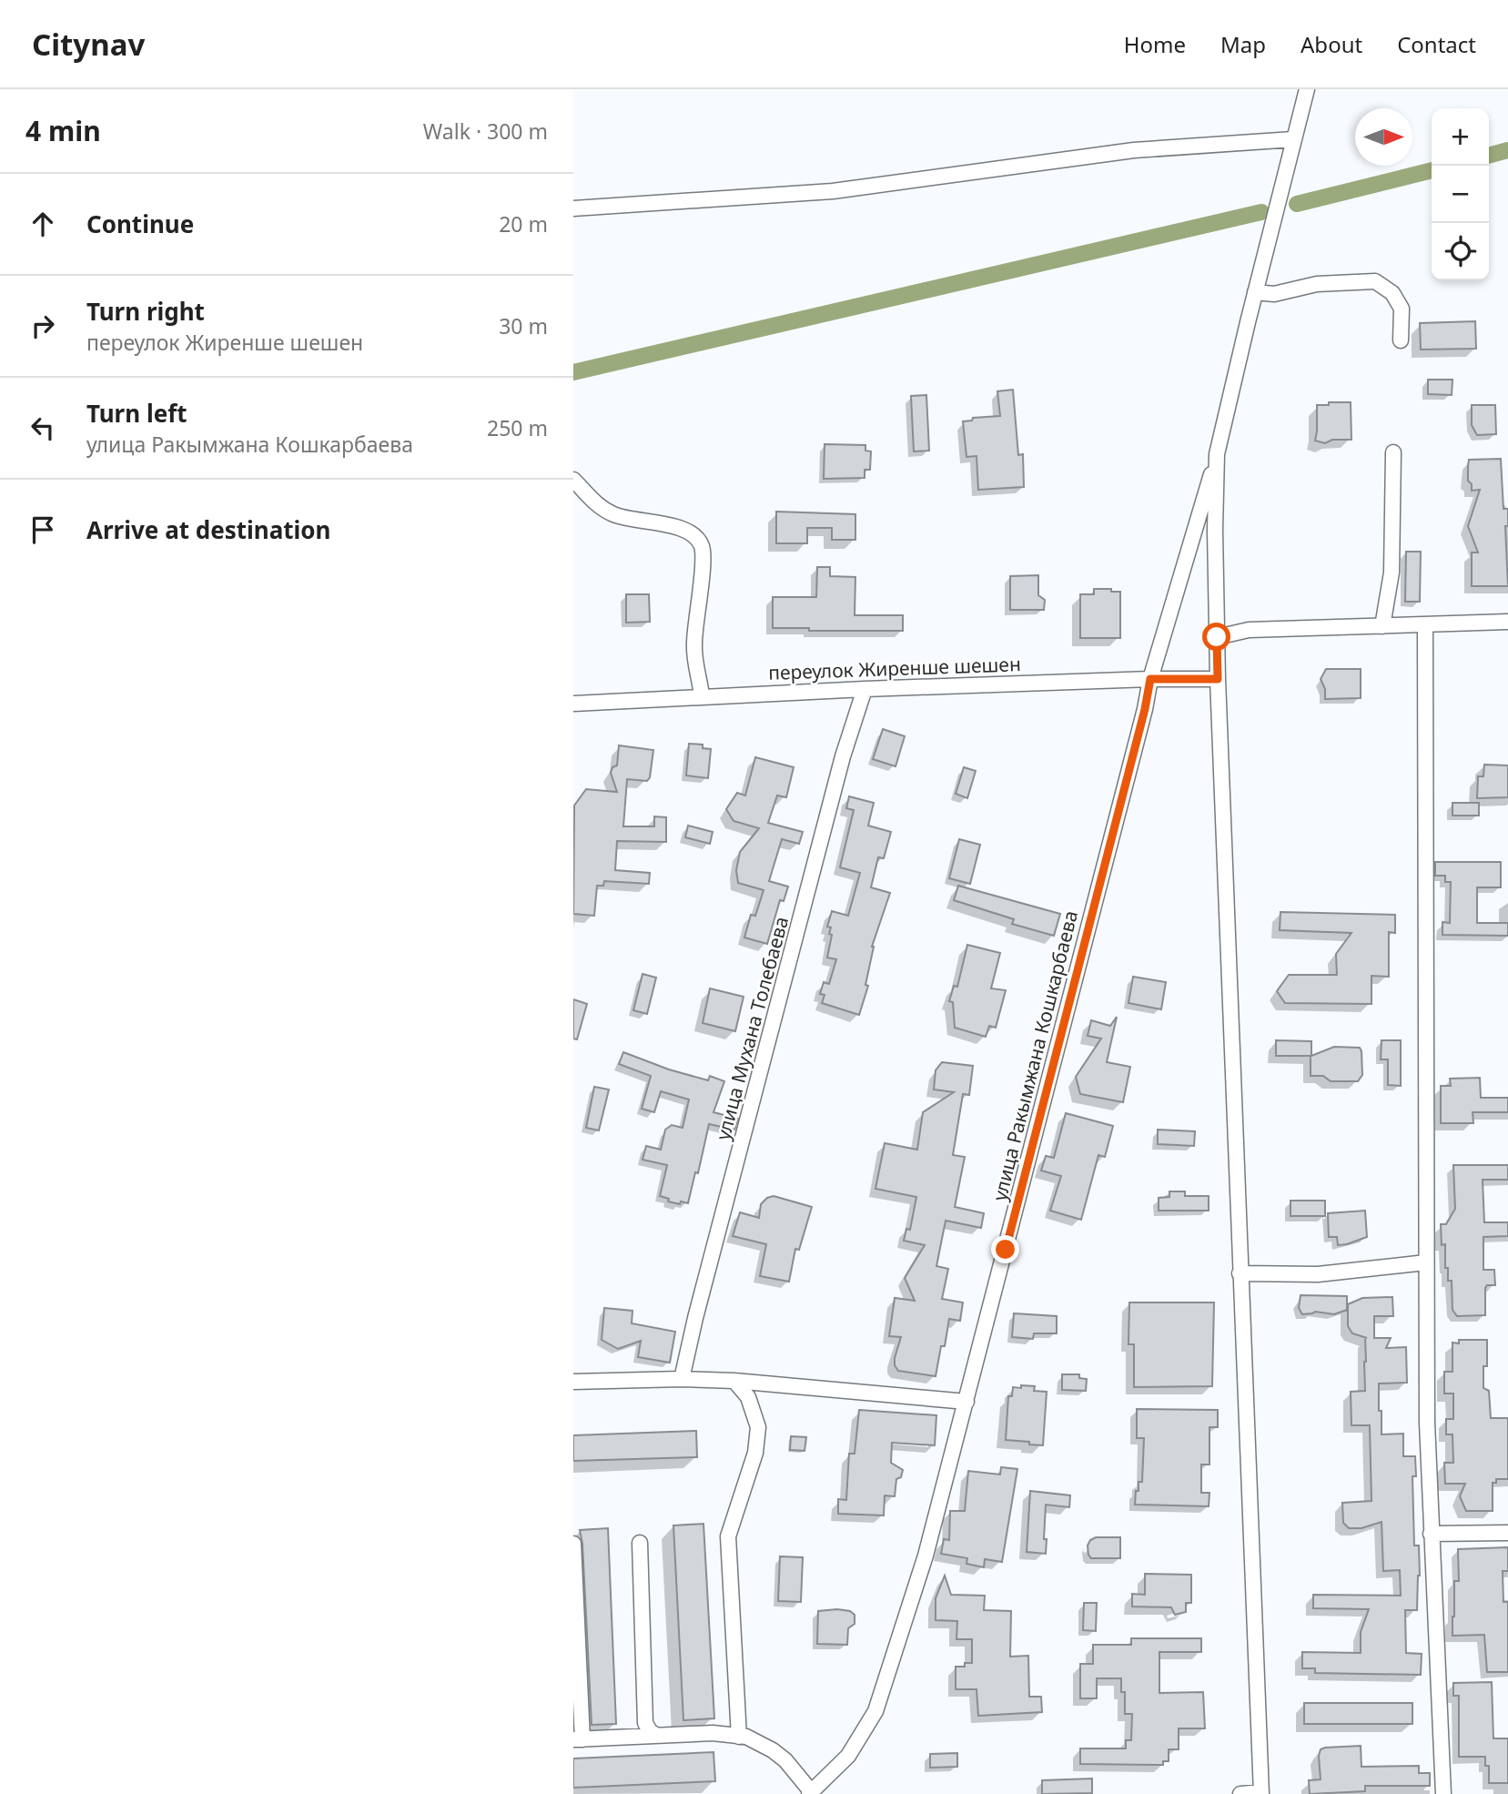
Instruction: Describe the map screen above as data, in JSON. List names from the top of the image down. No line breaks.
{"streets":{"street":["переулок Жиренше шешен","улица Мухана Толебаева","улица Ракымжана Кошкарбаева"]},"crossings":[["переулок Жиренше шешен","улица Мухана Толебаева"],["переулок Жиренше шешен","улица Ракымжана Кошкарбаева"]],"north":"right","page":{"header":"Citynav","nav":["Home","Map","About","Contact"],"heading":["4 min","Walk · 300 m"],"map_buttons":["+","−"],"list":[["Continue","20 m"],["Turn right","переулок Жиренше шешен","30 m"],["Turn left","улица Ракымжана Кошкарбаева","250 m"],"Arrive at destination"]}}
